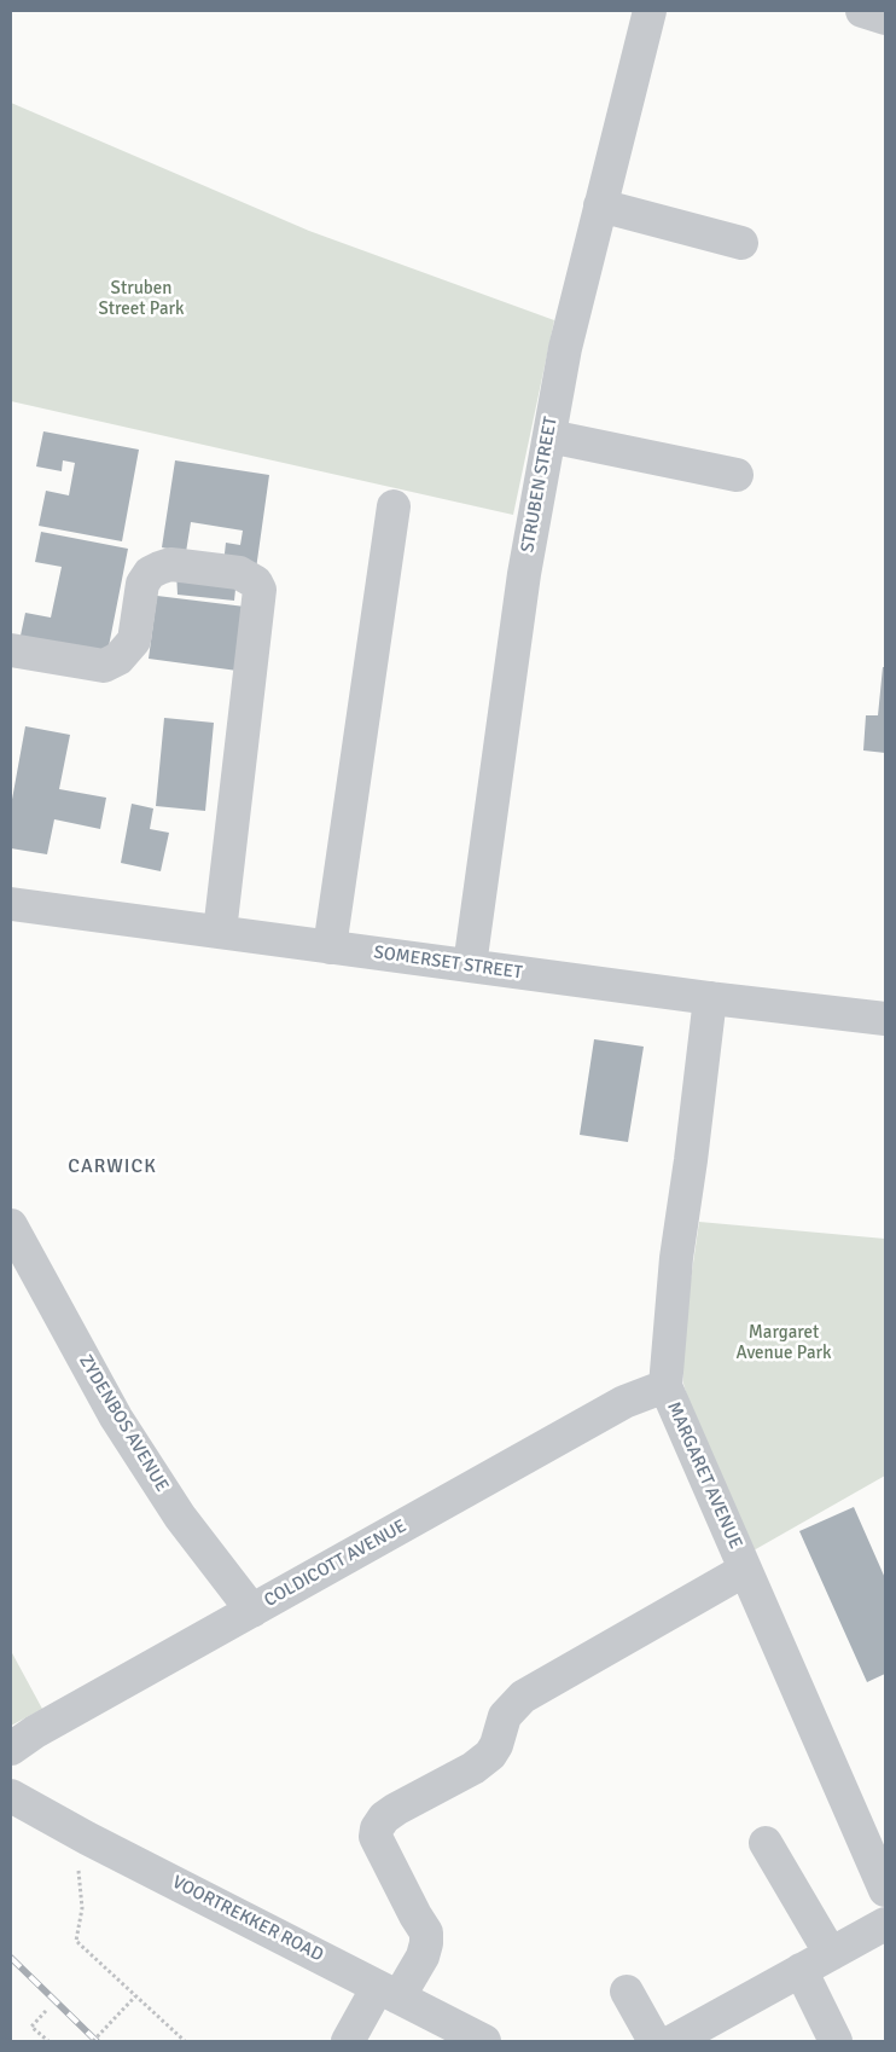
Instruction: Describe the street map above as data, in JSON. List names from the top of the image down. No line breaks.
{"streets":{"street":["STRUBEN STREET","SOMERSET STREET","ZYDENBOS AVENUE","MARGARET AVENUE","COLDICOTT AVENUE","VOORTREKKER ROAD"]},"crossings":[["STRUBEN STREET","SOMERSET STREET"],["SOMERSET STREET","MARGARET AVENUE"],["ZYDENBOS AVENUE","COLDICOTT AVENUE"],["MARGARET AVENUE","COLDICOTT AVENUE"]],"districts":["CARWICK"],"parks":["Struben Street Park","Margaret Avenue Park"]}
